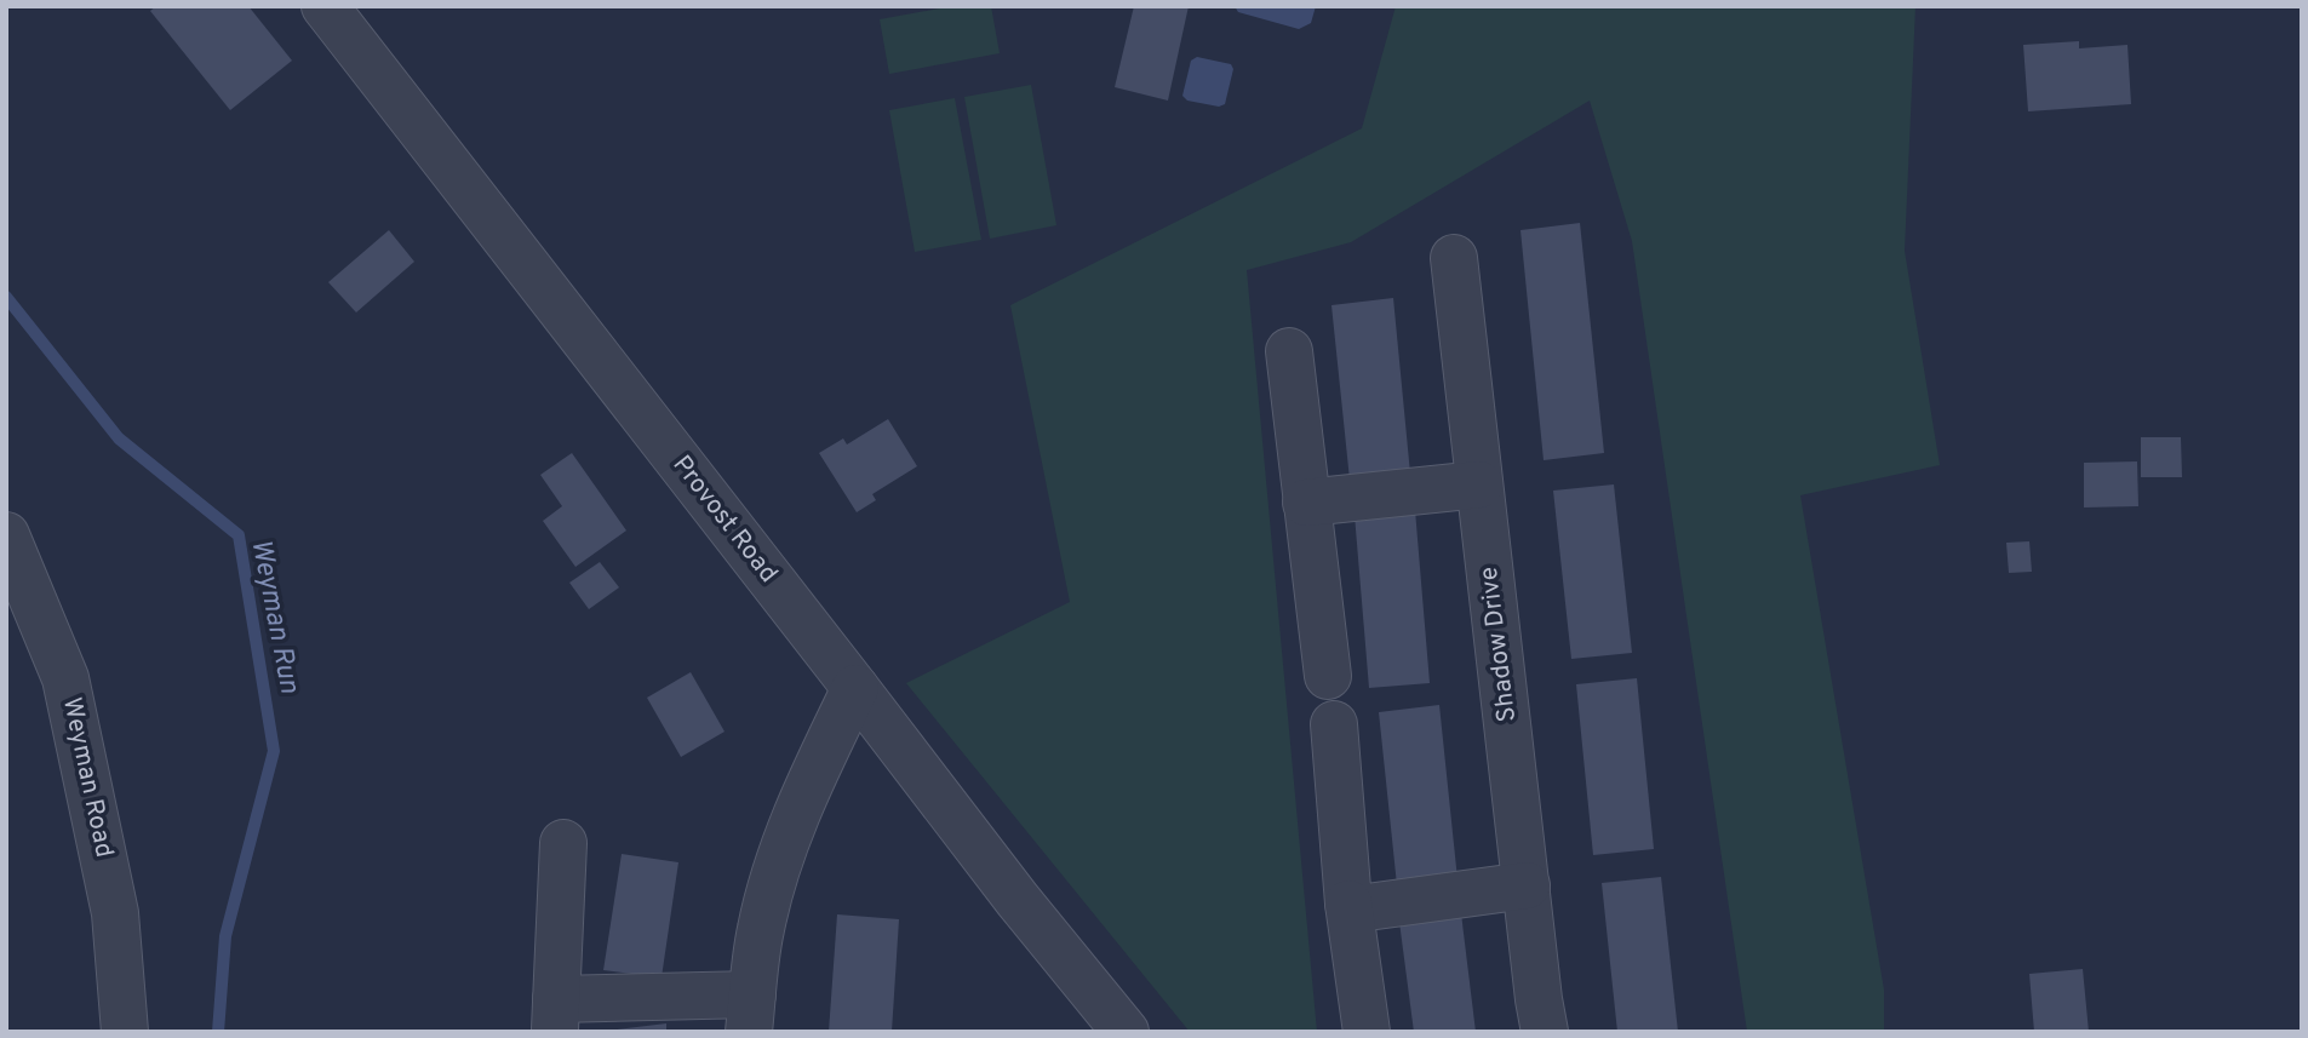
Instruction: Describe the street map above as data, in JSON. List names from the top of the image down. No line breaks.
{"streets":{"street":["Provost Road","Shadow Drive","Weyman Road"]},"water":["Weyman Run"]}
